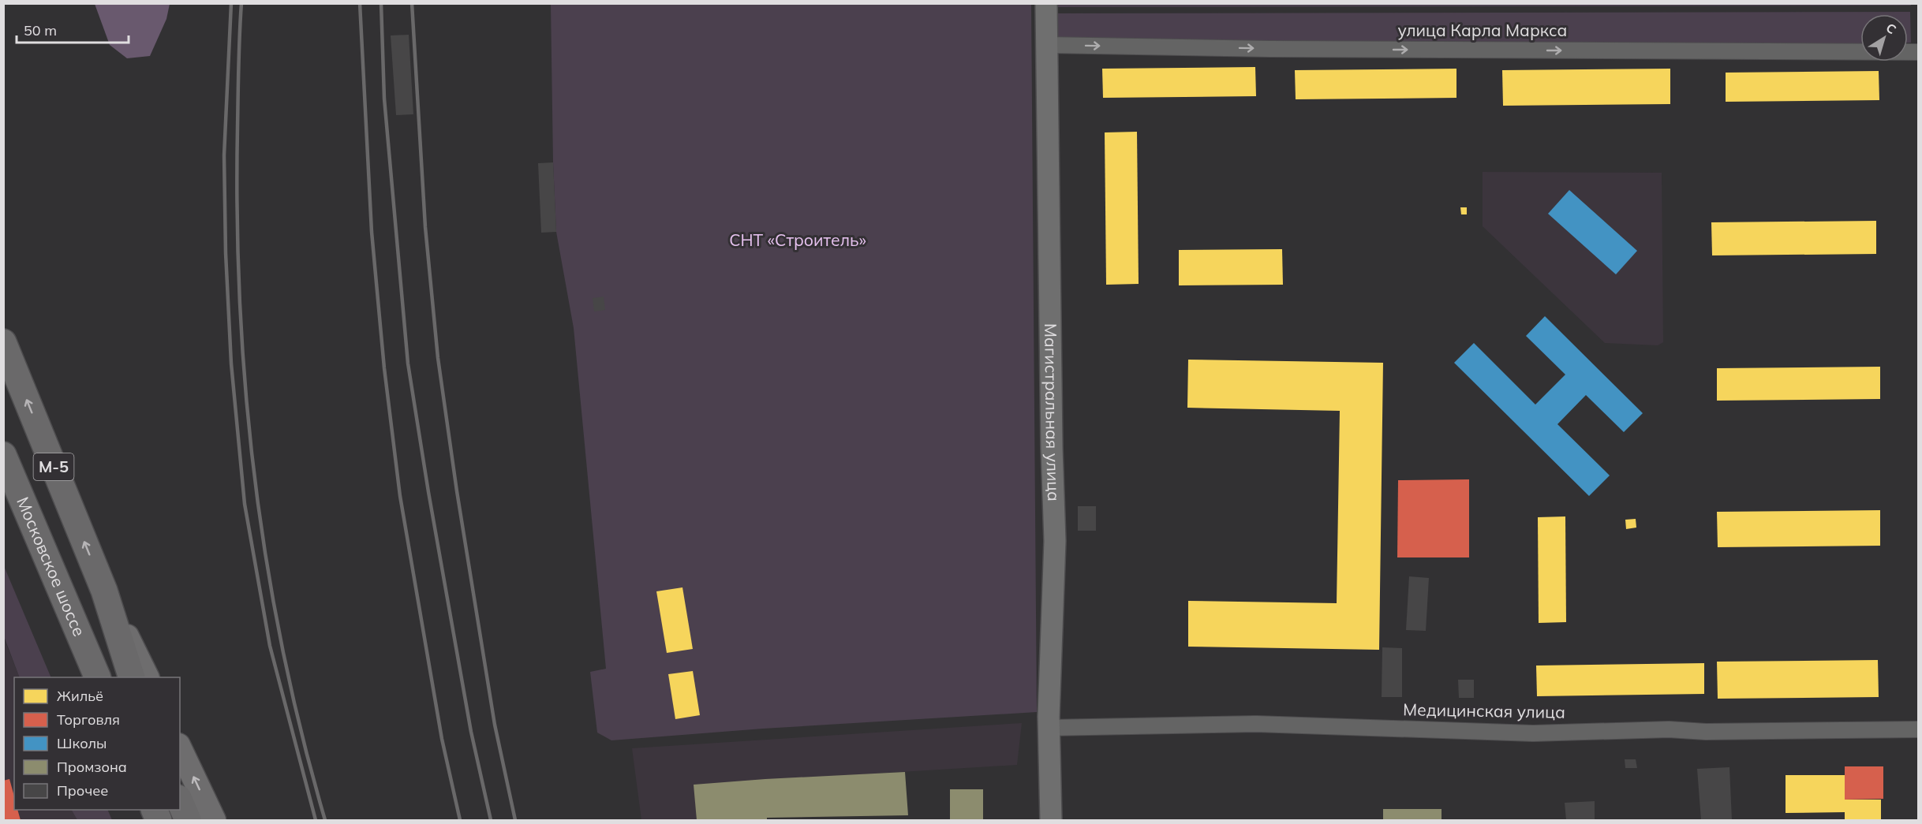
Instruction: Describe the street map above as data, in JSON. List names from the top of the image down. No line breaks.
{"streets":{"highway":["М-5","Московское шоссе"],"street":["улица Карла Маркса","Магистральная улица","Медицинская улица"]},"crossings":[["улица Карла Маркса","Магистральная улица"],["Магистральная улица","Медицинская улица"]],"one_way":["улица Карла Маркса"],"parks":["СНТ «Строитель»"],"legend":["Жильё","Торговля","Школы","Промзона","Прочее"],"scale_bar":"50 m","north":"top right"}
